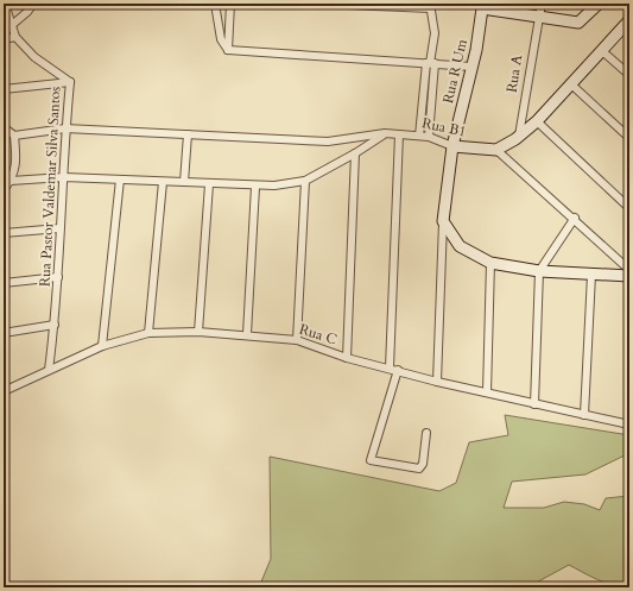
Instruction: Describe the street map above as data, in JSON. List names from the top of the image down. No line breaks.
{"streets":{"street":["Rua R Um","Rua A","Rua B1","Rua Pastor Valdemar Silva Santos","Rua C"]},"crossings":[["Rua R Um","Rua B1"],["Rua B1","Rua Pastor Valdemar Silva Santos"],["Rua Pastor Valdemar Silva Santos","Rua C"]]}
